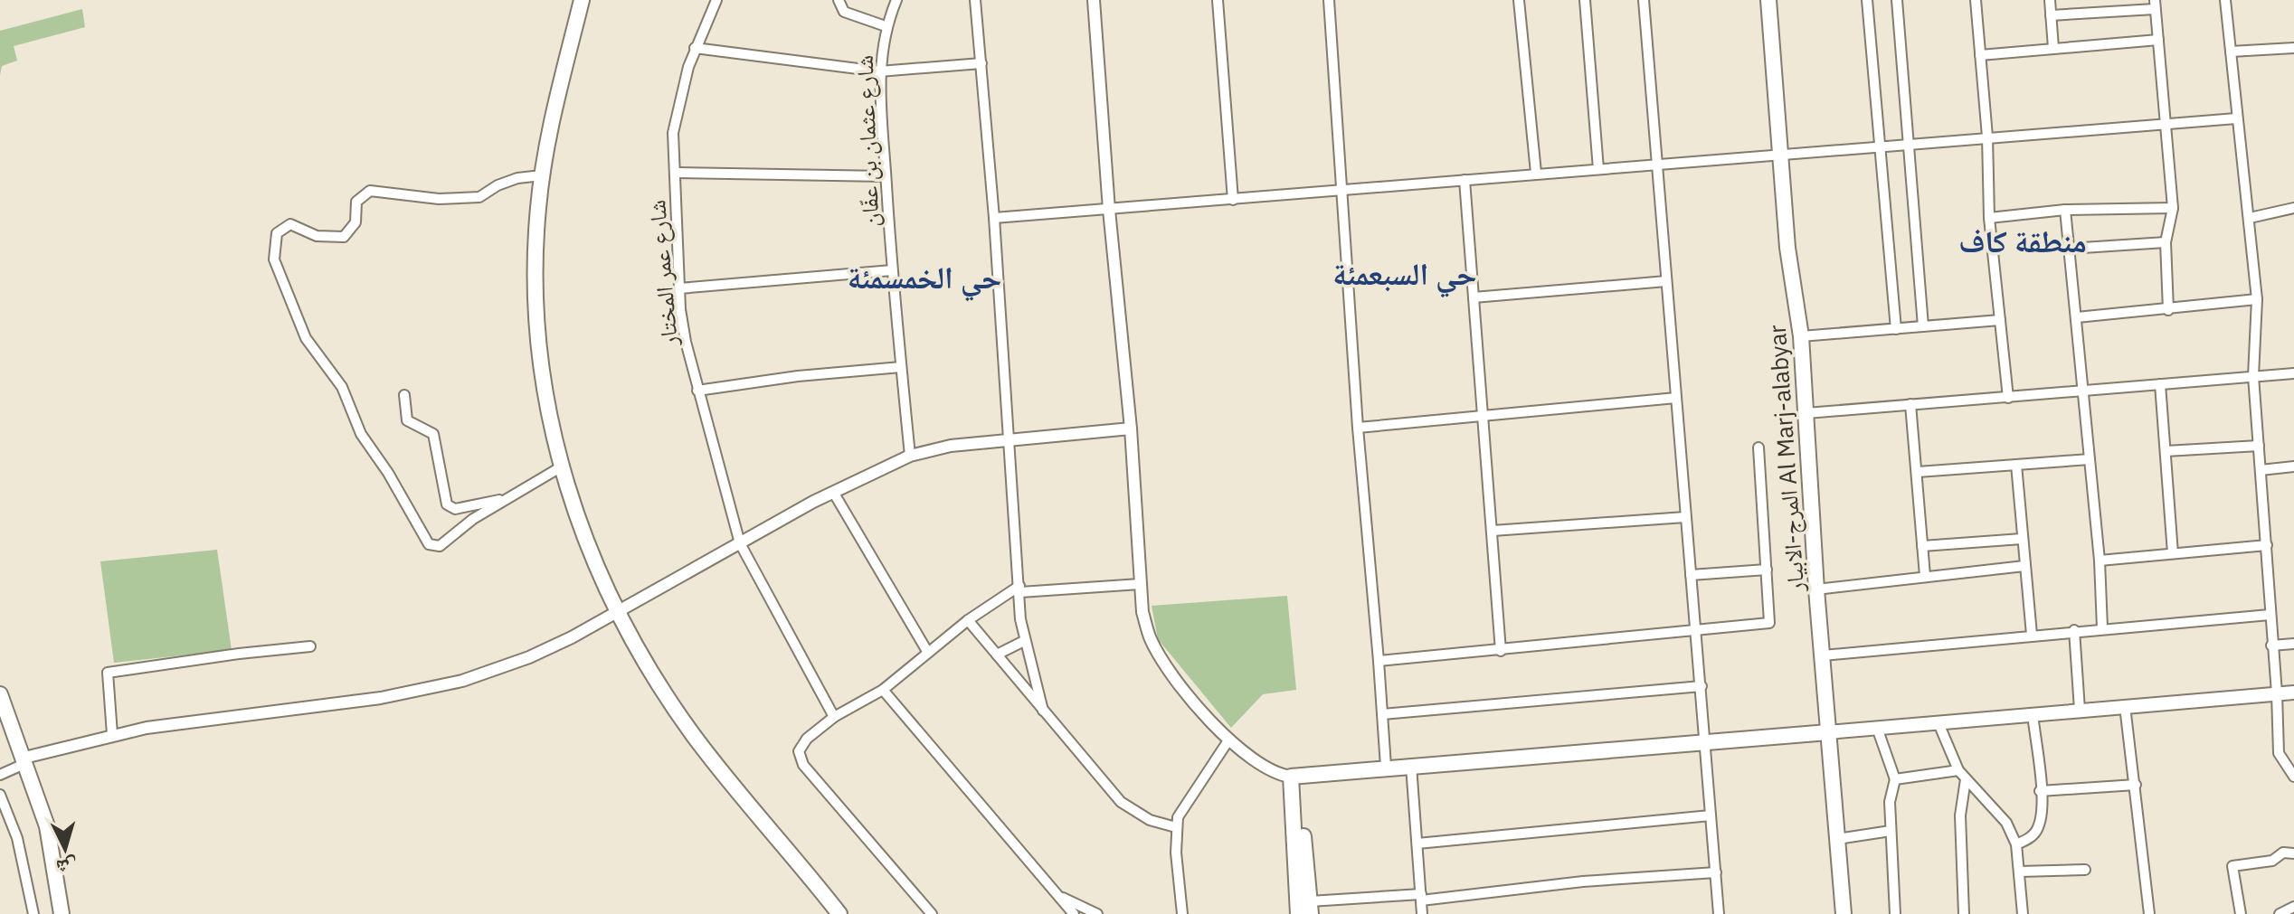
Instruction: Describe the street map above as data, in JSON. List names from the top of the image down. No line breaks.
{"streets":{"main road":["المرج-الابيار Al Marj-alabyar"],"street":["شارع عثمان بن عفّان","شارع عمر المختار"]},"districts":["منطقة كاف","حي السبعمئة","حي الخمسمئة"],"north":"bottom"}
